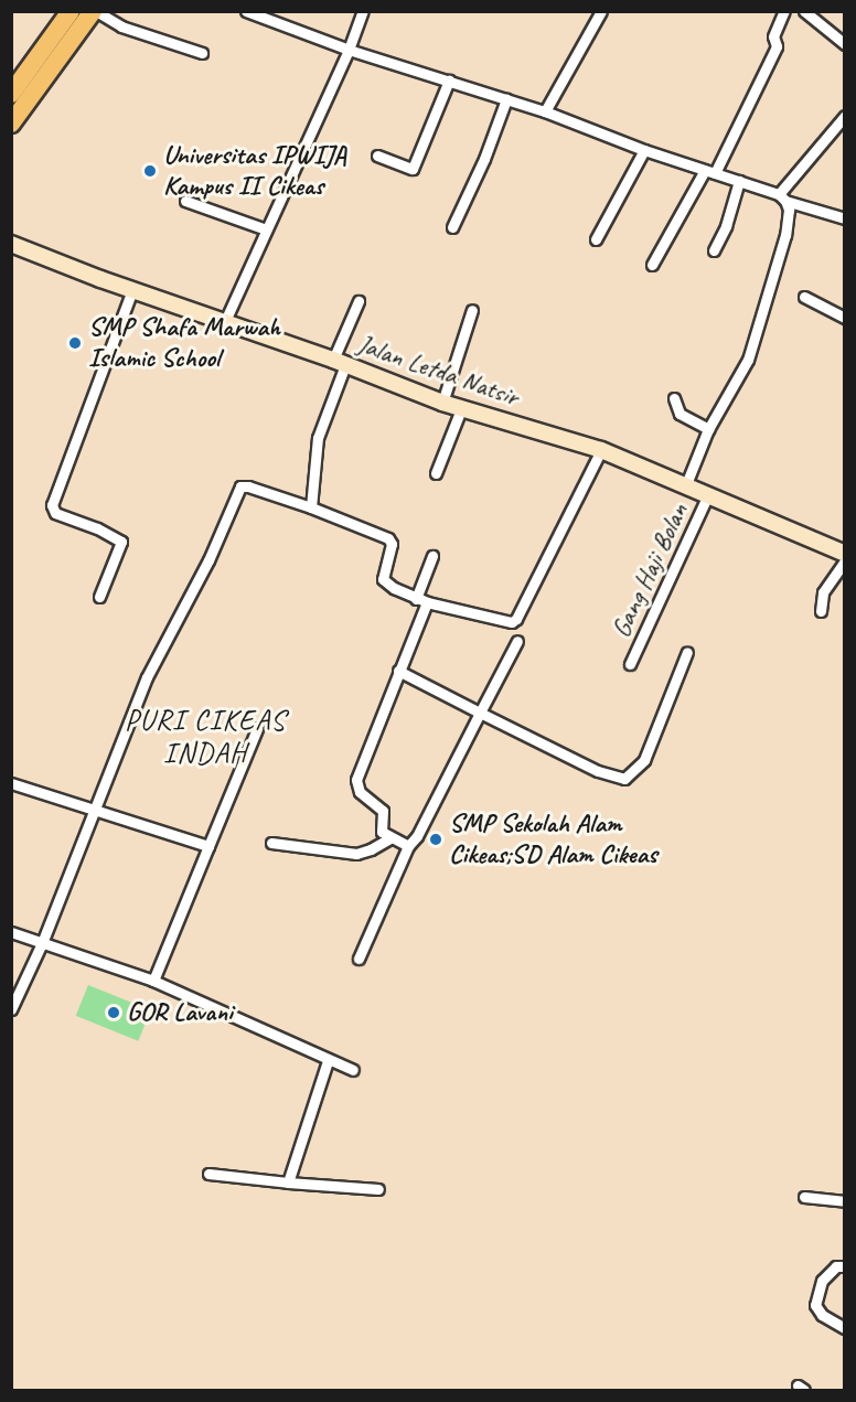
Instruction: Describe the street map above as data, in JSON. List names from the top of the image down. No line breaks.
{"streets":{"main road":["Jalan Letda Natsir"],"street":["Gang Haji Bolan"]},"crossings":[["Jalan Letda Natsir","Gang Haji Bolan"]],"districts":["PURI CIKEAS INDAH"],"places":["Universitas IPWIJA Kampus II Cikeas","SMP Shafa Marwah Islamic School","SMP Sekolah Alam Cikeas;SD Alam Cikeas","GOR Lavani"]}
